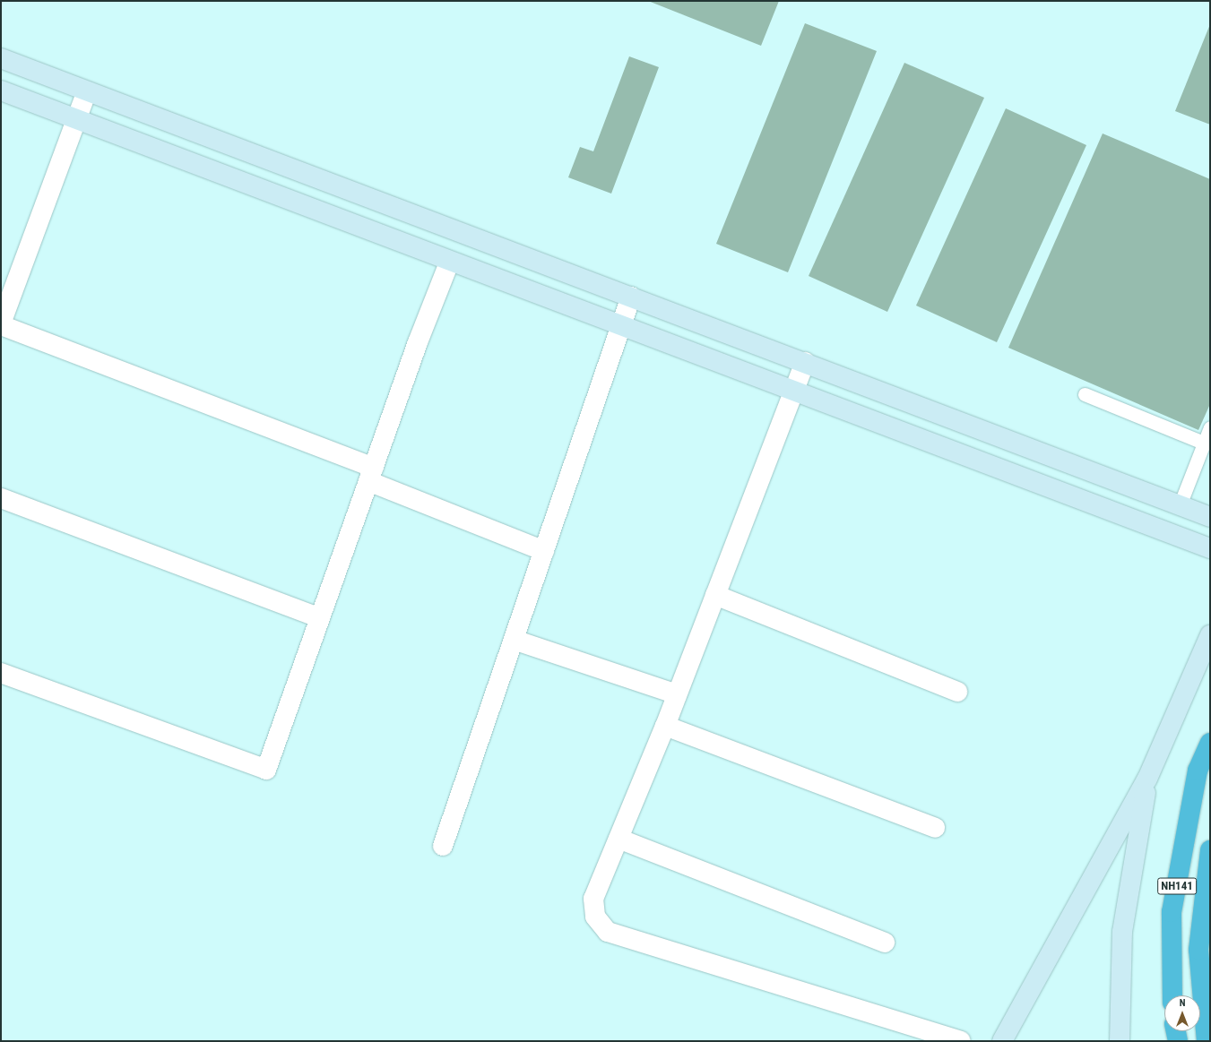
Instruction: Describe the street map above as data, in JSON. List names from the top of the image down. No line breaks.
{"streets":{"highway":["NH141"]},"north":"top"}
